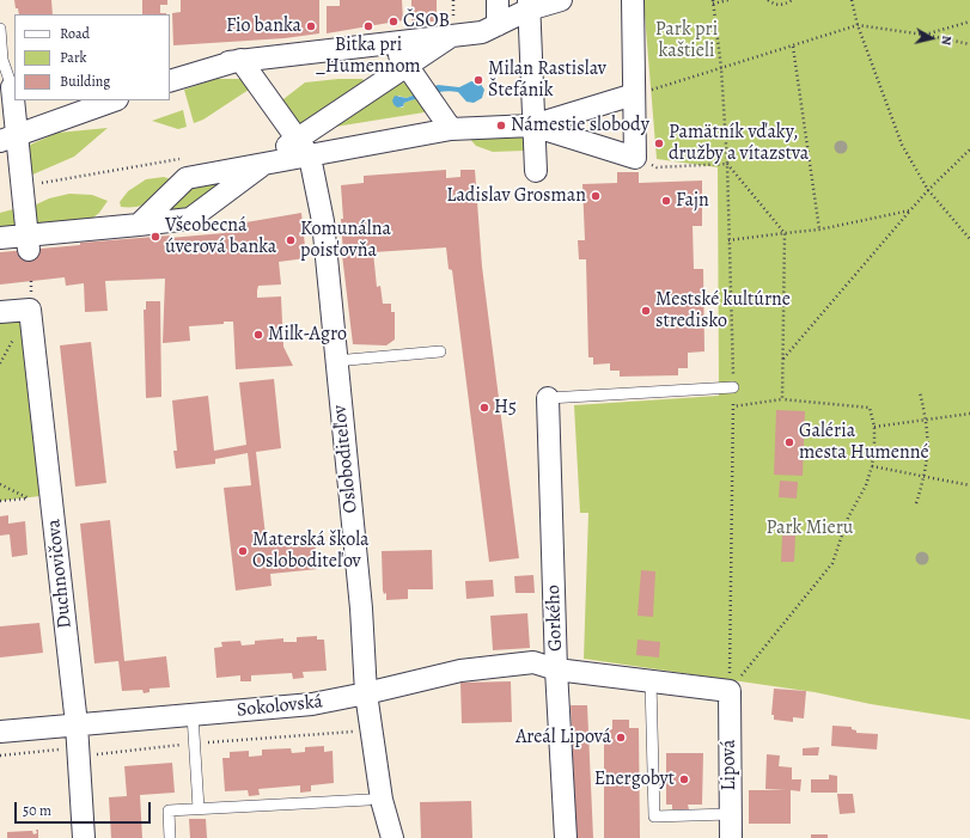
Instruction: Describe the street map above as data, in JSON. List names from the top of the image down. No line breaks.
{"streets":{"street":["Osloboditeľov","Duchnovičova","Gorkého","Sokolovská","Lipová"]},"crossings":[["Osloboditeľov","Sokolovská"],["Duchnovičova","Sokolovská"],["Gorkého","Sokolovská"],["Sokolovská","Lipová"]],"parks":["Park pri kaštieli","Park Mieru"],"places":["ČSOB","Fio banka","Bitka pri _Humennom","Milan Rastislav Štefánik","Námestie slobody","Pamätník vďaky, družby a vítazstva","Ladislav Grosman","Fajn","Všeobecná úverová banka","Komunálna poisťovňa","Mestské kultúrne stredisko","Milk-Agro","H5","Galéria mesta Humenné","Materská škola Osloboditeľov","Areál Lipová","Energobyt"],"legend":["Road","Park","Building"],"scale_bar":"50 m","north":"right"}
